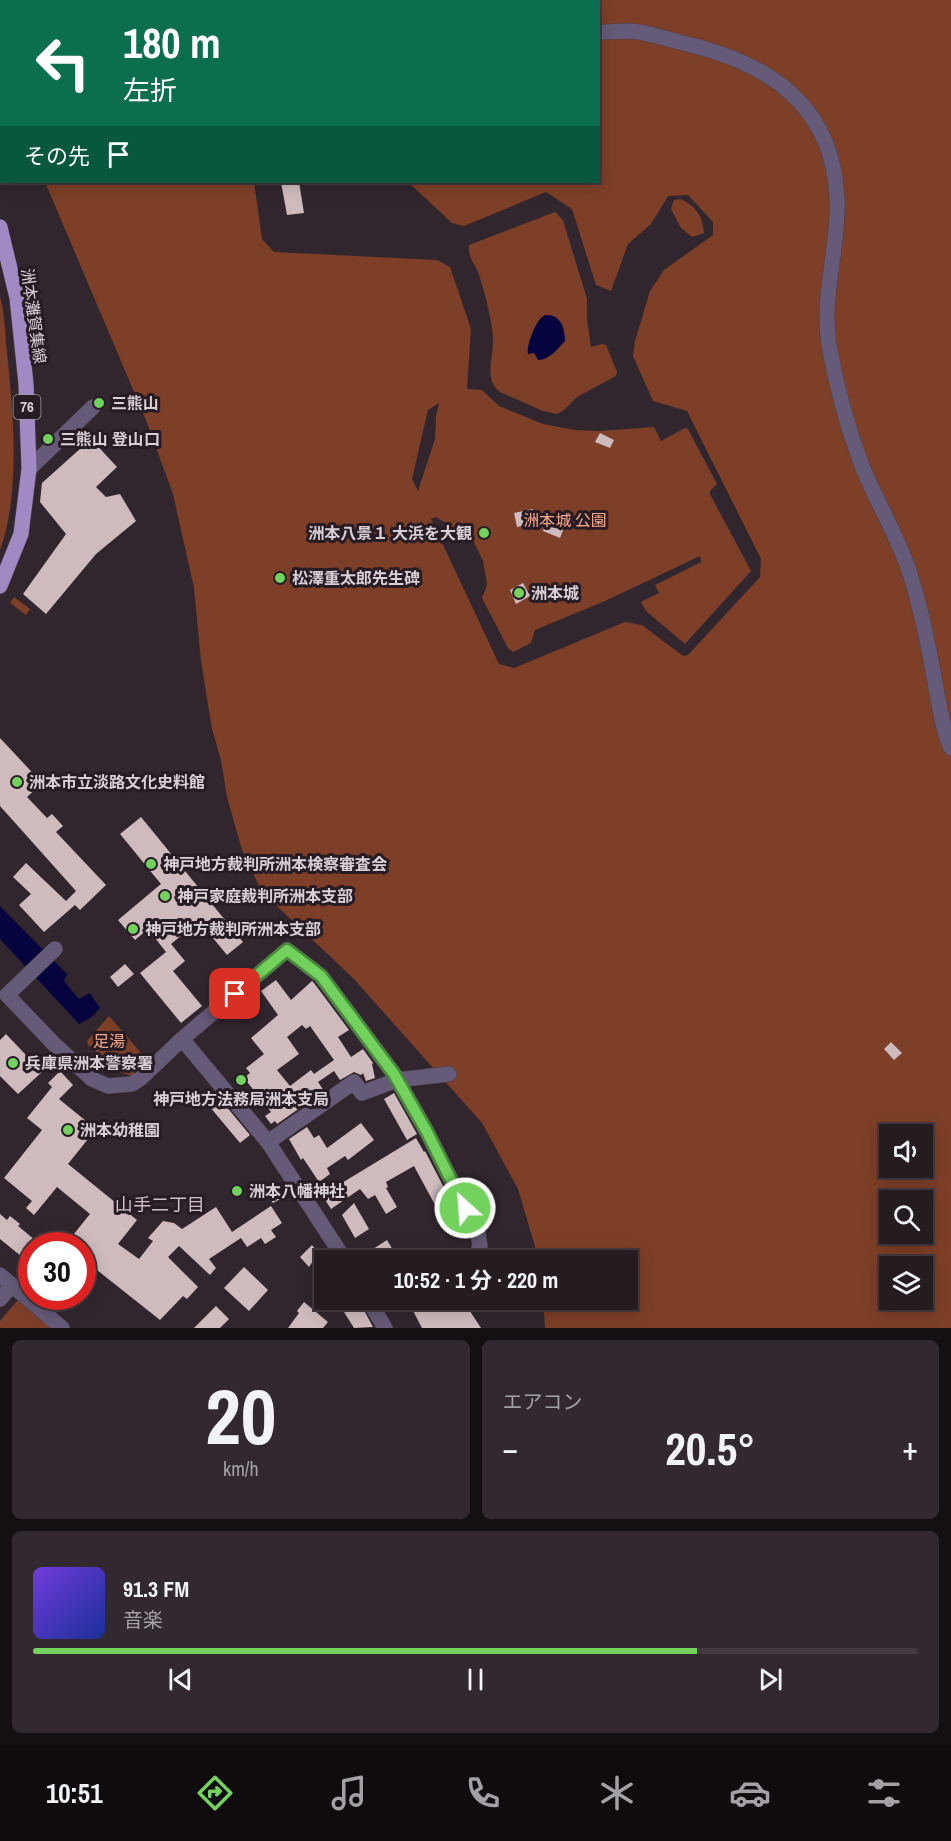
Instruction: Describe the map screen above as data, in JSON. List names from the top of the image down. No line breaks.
{"streets":{"main road":["洲本灘賀集線","76"]},"districts":["山手二丁目"],"parks":["洲本城 公園","足湯"],"places":["三熊山","三熊山 登山口","洲本八景１ 大浜を大観","松澤重太郎先生碑","洲本城","洲本市立淡路文化史料館","神戸地方裁判所洲本検察審査会","神戸家庭裁判所洲本支部","神戸地方裁判所洲本支部","兵庫県洲本警察署","神戸地方法務局洲本支局","洲本幼稚園","洲本八幡神社"],"page":{"turn":["180 m","左折"],"then":"その先","limit":"30","trip":"10:52 · 1 分 · 220 m","tile":[["20","km/h"],"エアコン"],"heat":["−","20.5°","+"],"song":["91.3 FM","音楽"],"tabs":"10:51"}}
